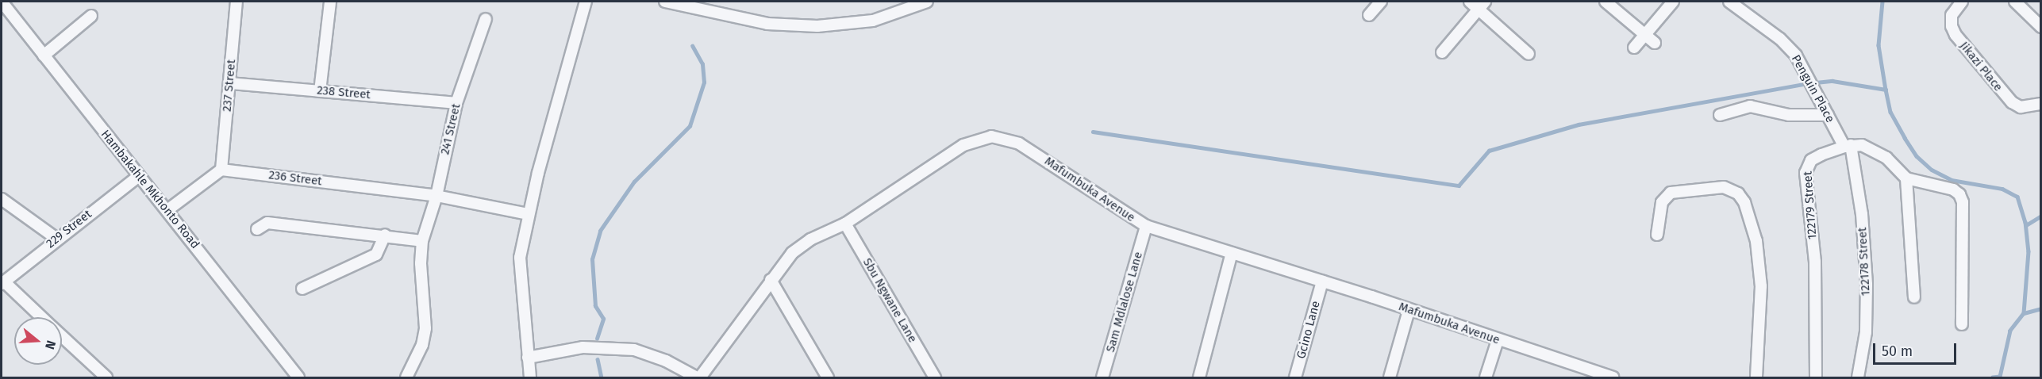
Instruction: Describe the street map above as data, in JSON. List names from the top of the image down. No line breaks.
{"streets":{"street":["Jikazi Place","237 Street","Penguin Place","238 Street","241 Street","236 Street","Hambakahle Mkhonto Road","Mafumbuka Avenue","122179 Street","229 Street","122178 Street","Sbu Ngwane Lane","Sam Mdlalose Lane","Gcino Lane"]},"crossings":[["237 Street","238 Street"],["237 Street","236 Street"],["Penguin Place","122179 Street"],["Penguin Place","122178 Street"],["238 Street","241 Street"],["241 Street","236 Street"],["Hambakahle Mkhonto Road","229 Street"],["Mafumbuka Avenue","Sbu Ngwane Lane"],["Mafumbuka Avenue","Sam Mdlalose Lane"],["Mafumbuka Avenue","Gcino Lane"],["122179 Street","122178 Street"]],"scale_bar":"50 m","north":"right"}
